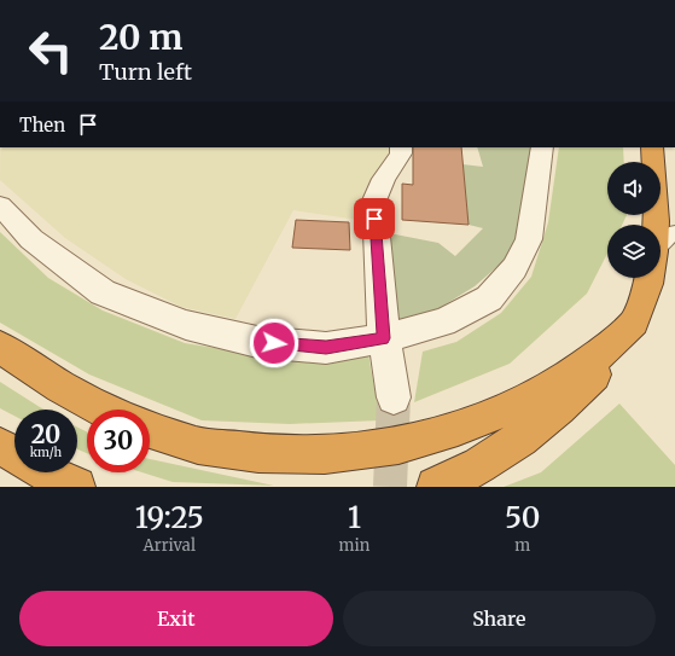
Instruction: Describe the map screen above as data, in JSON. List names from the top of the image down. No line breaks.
{"page":{"turn":["20 m","Turn left"],"then":"Then","speed":"20 km/h","limit":"30","eta":["19:25","Arrival","1","min","50","m"],"buttons":["Exit","Share"]}}
